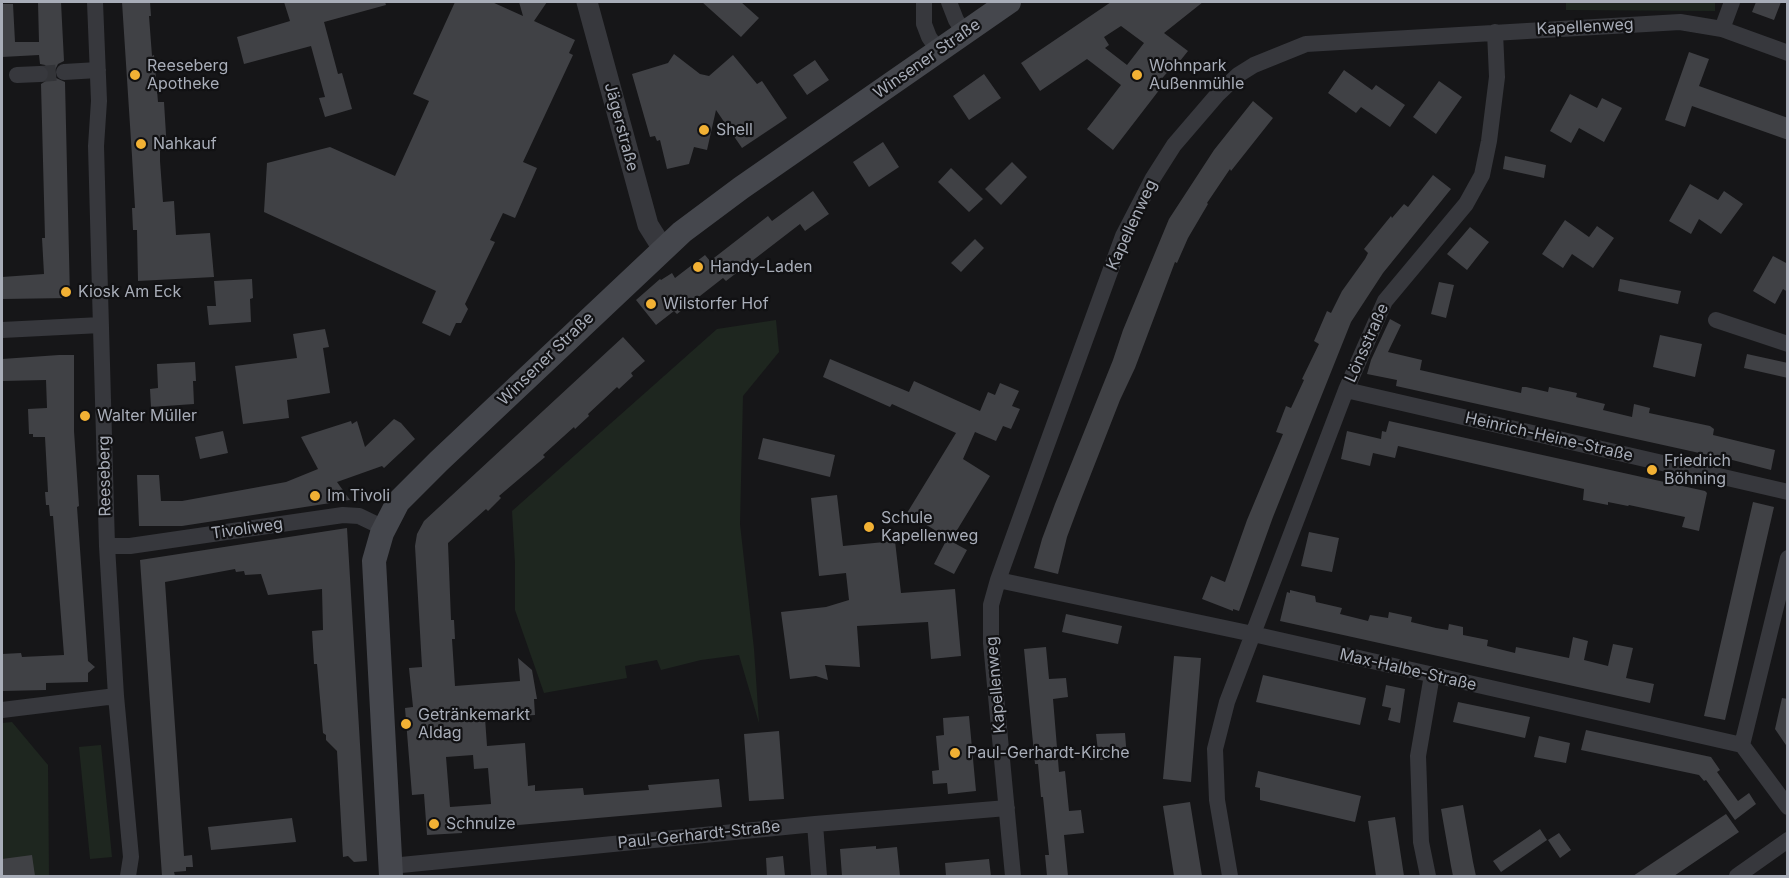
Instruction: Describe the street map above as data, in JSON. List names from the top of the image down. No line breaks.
{"streets":{"main road":["Winsener Straße"],"street":["Kapellenweg","Jägerstraße","Lönsstraße","Heinrich-Heine-Straße","Reeseberg","Tivoliweg","Max-Halbe-Straße","Paul-Gerhardt-Straße"]},"crossings":[["Kapellenweg","Lönsstraße"],["Kapellenweg","Max-Halbe-Straße"],["Kapellenweg","Paul-Gerhardt-Straße"],["Winsener Straße","Jägerstraße"],["Winsener Straße","Tivoliweg"],["Winsener Straße","Paul-Gerhardt-Straße"],["Lönsstraße","Heinrich-Heine-Straße"],["Lönsstraße","Max-Halbe-Straße"],["Reeseberg","Tivoliweg"]],"places":["Reeseberg Apotheke","Wohnpark Außenmühle","Shell","Nahkauf","Handy-Laden","Kiosk Am Eck","Wilstorfer Hof","Walter Müller","Friedrich Böhning","Im Tivoli","Schule Kapellenweg","Getränkemarkt Aldag","Paul-Gerhardt-Kirche","Schnulze"]}
